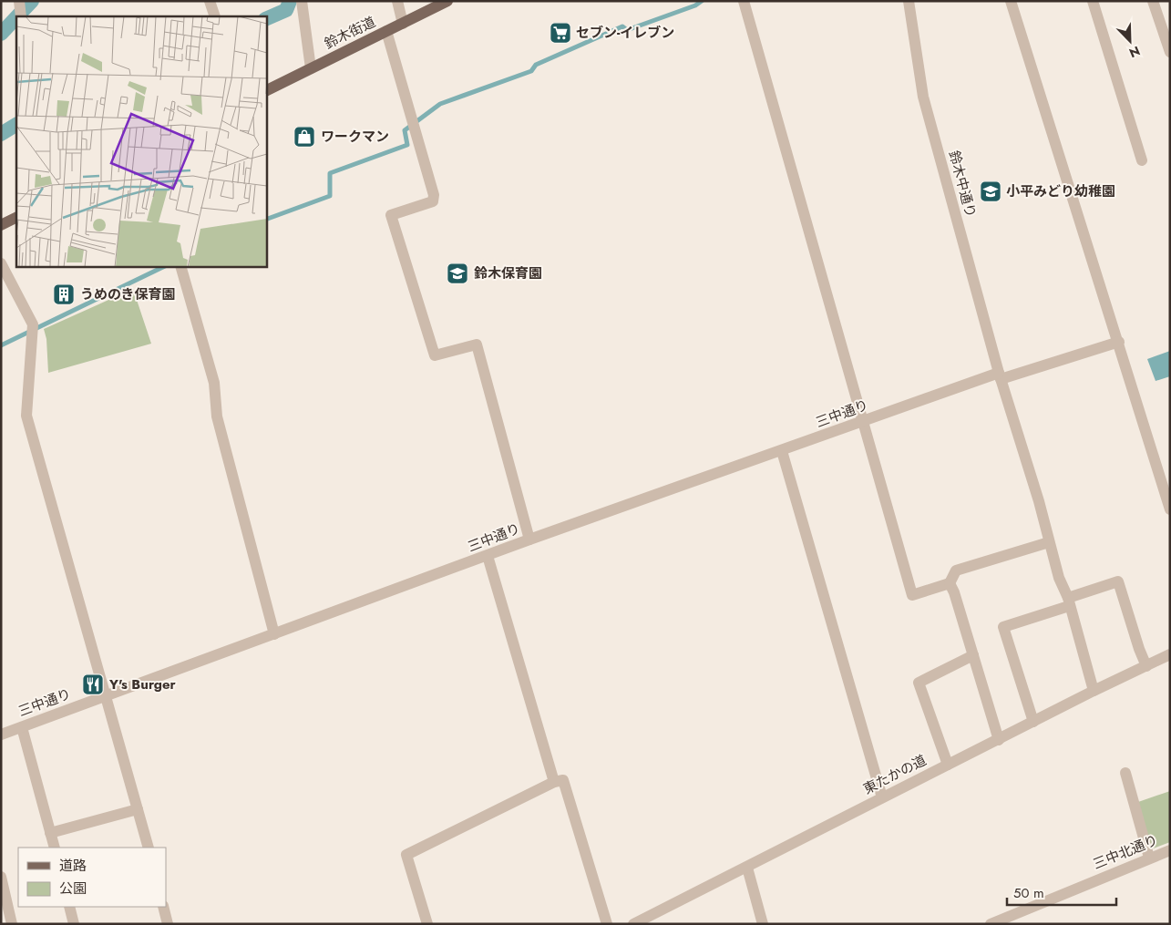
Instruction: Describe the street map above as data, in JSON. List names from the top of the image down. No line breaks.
{"streets":{"main road":["鈴木街道"],"street":["鈴木中通り","三中通り","東たかの道","三中北通り"]},"crossings":[["鈴木中通り","三中通り"],["鈴木中通り","東たかの道"]],"places":{"supermarket":["セブン-イレブン"],"shop":["ワークマン"],"school or university":["小平みどり幼稚園","鈴木保育園"],"building":["うめのき保育園"],"restaurant":["Y's Burger"]},"legend":["道路","公園"],"scale_bar":"50 m","north":"bottom right"}
